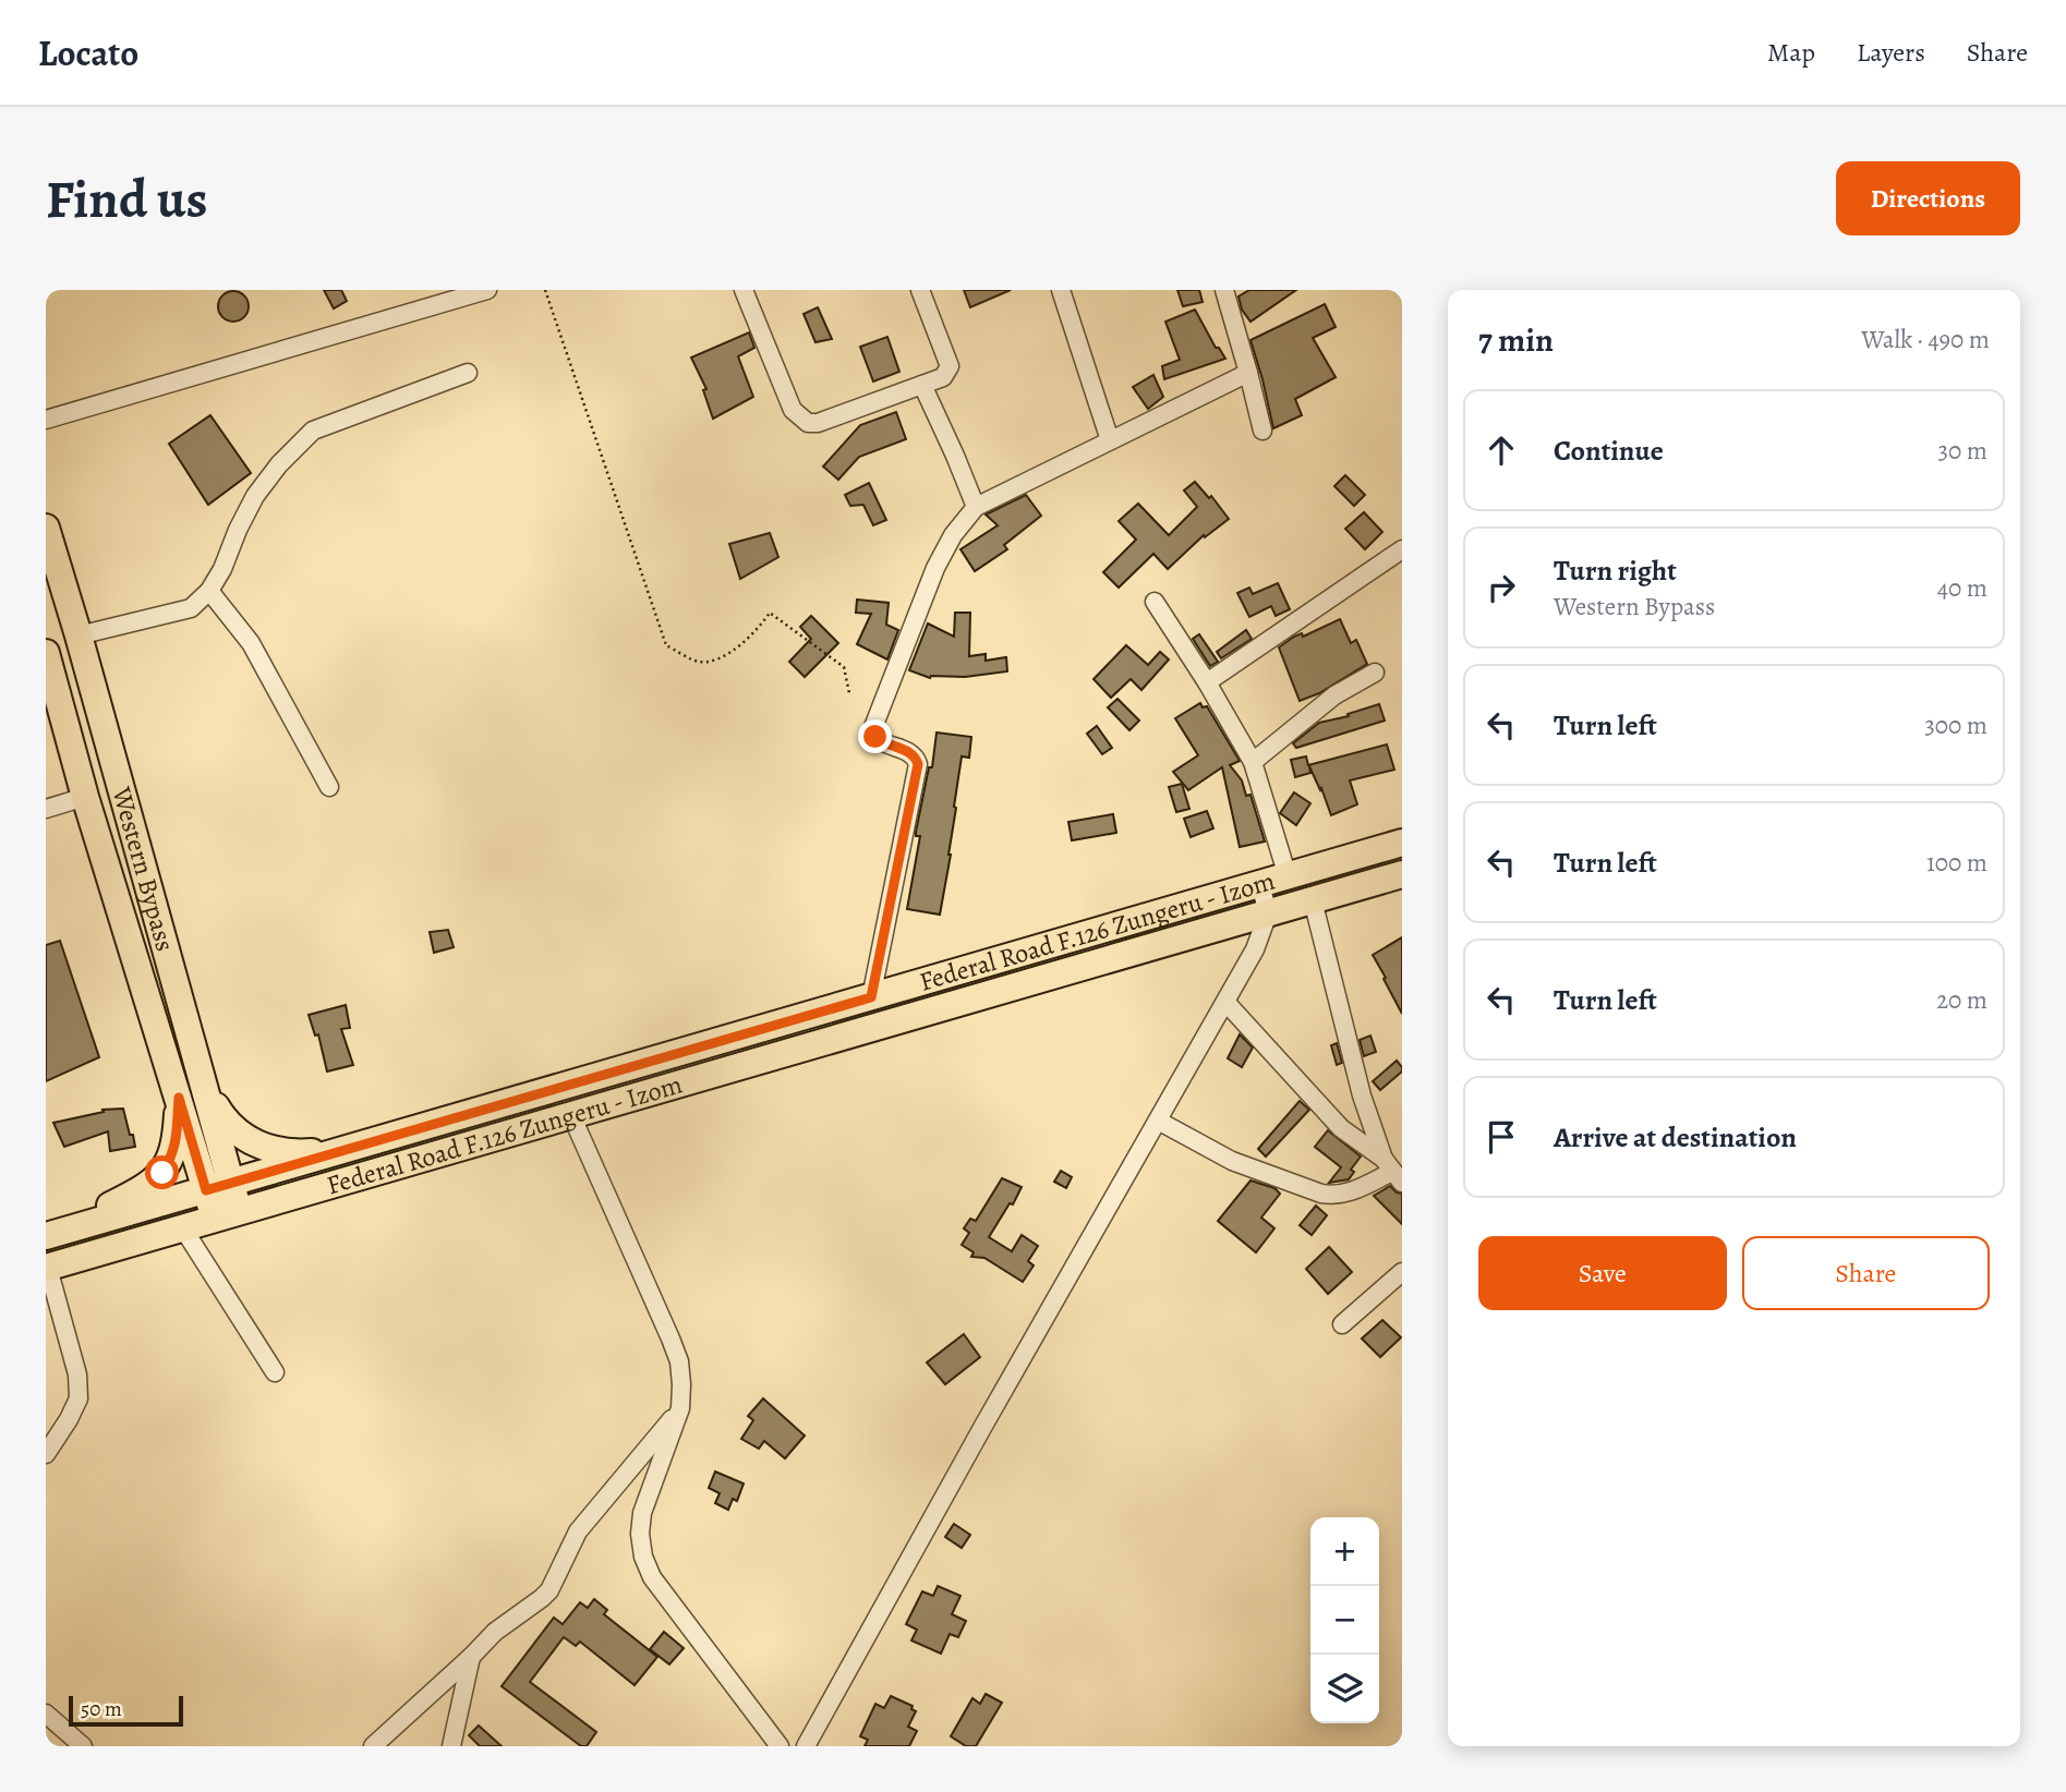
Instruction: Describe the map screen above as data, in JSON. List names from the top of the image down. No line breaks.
{"streets":{"main road":["Western Bypass","Federal Road F.126 Zungeru - Izom"]},"crossings":[["Western Bypass","Federal Road F.126 Zungeru - Izom"]],"scale_bar":"50 m","page":{"header":"Locato","nav":["Map","Layers","Share"],"buttons":["Directions",["Save","Share"]],"title":"Find us","heading":["7 min","Walk · 490 m"],"list":[["Continue","30 m"],["Turn right","Western Bypass","40 m"],["Turn left","300 m"],["Turn left","100 m"],["Turn left","20 m"],"Arrive at destination"],"map_buttons":["+","−"],"scale":"50 m"}}
